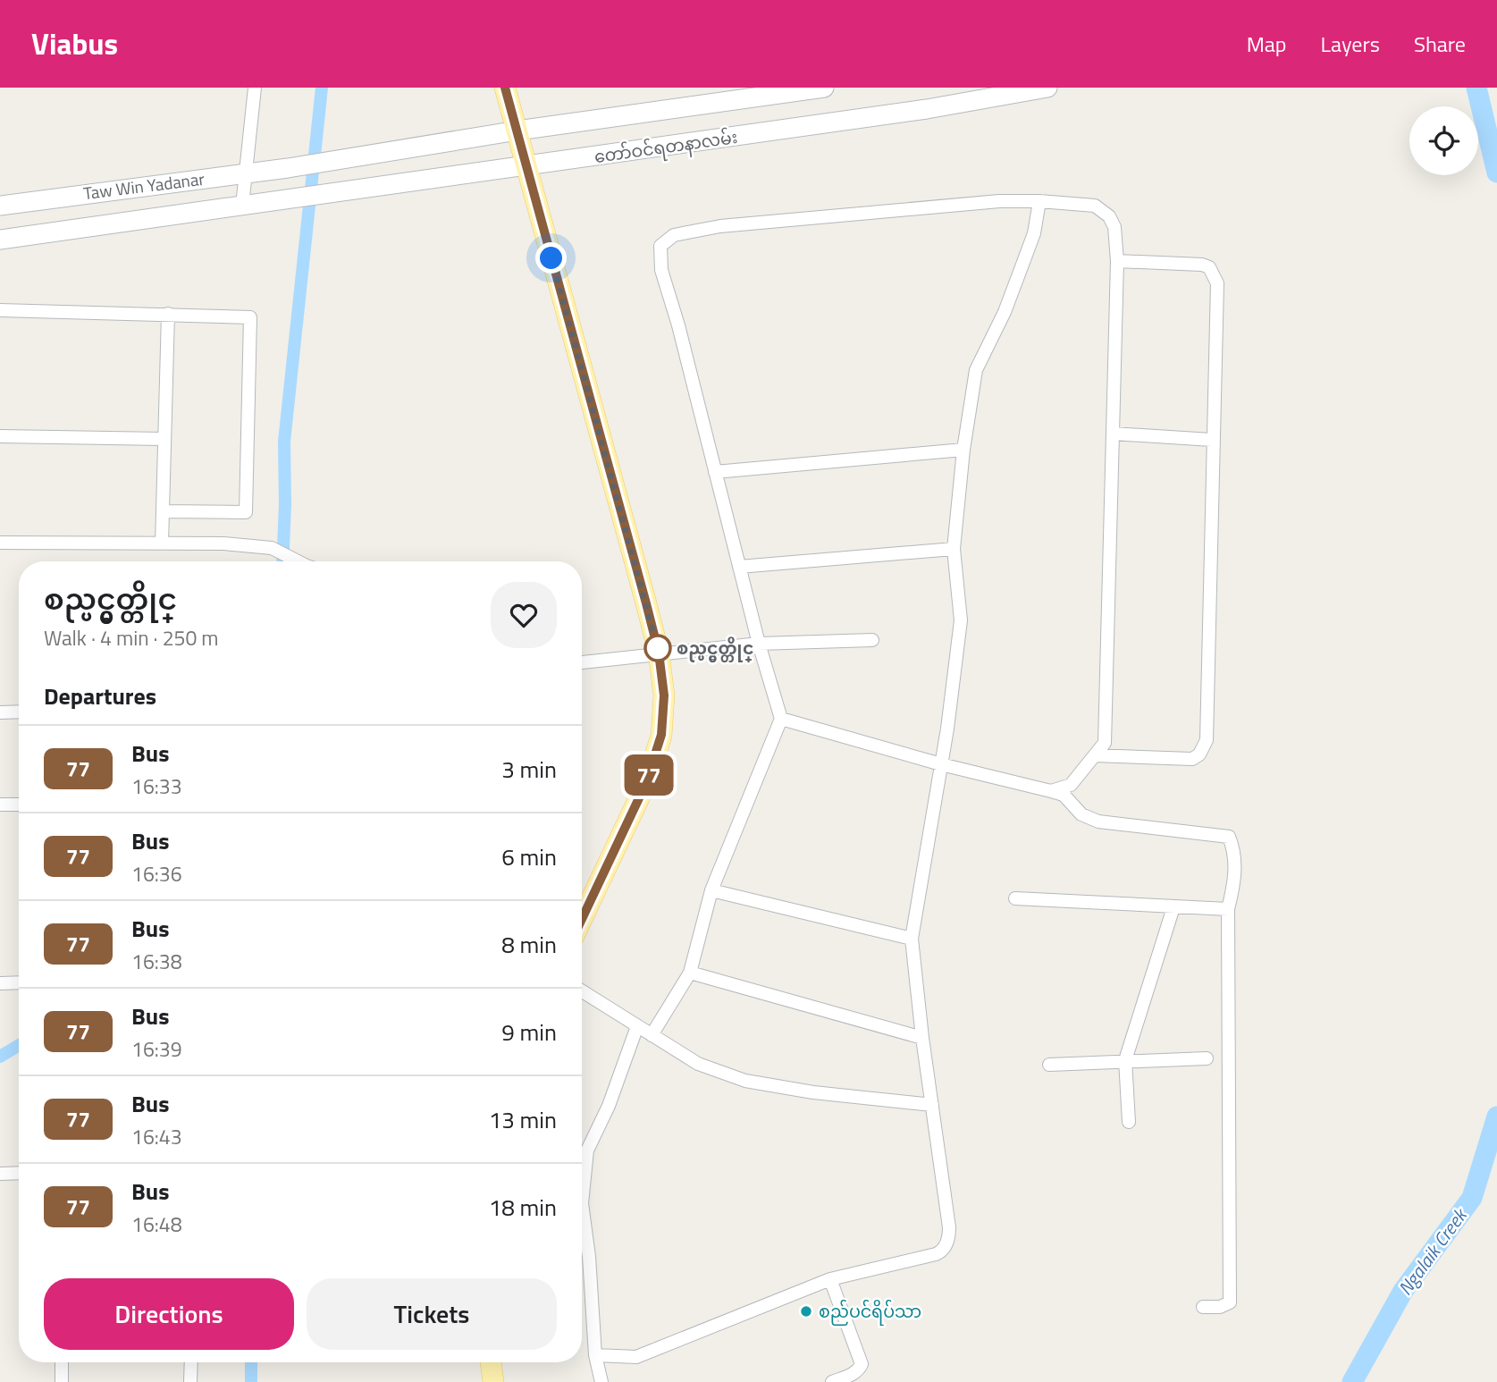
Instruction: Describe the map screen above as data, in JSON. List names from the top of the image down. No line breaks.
{"streets":{"main road":["တော်ဝင်ရတနာလမ်း","Taw Win Yadanar"]},"crossings":[["တော်ဝင်ရတနာလမ်း","Taw Win Yadanar"]],"water":["Ngalaik Creek"],"places":["စည္ပင္မွတ္တိုင္","စည်ပင်ရိပ်သာ"],"lines":["bus line 77"],"page":{"header":"Viabus","nav":["Map","Layers","Share"],"on_map":"77","heading":[["စည္ပင္မွတ္တိုင္","Walk · 4 min · 250 m"],"Departures"],"list":[{"mark":"77","name":"Bus","note":"16:33","value":"3 min"},{"mark":"77","name":"Bus","note":"16:36","value":"6 min"},{"mark":"77","name":"Bus","note":"16:38","value":"8 min"},{"mark":"77","name":"Bus","note":"16:39","value":"9 min"},{"mark":"77","name":"Bus","note":"16:43","value":"13 min"},{"mark":"77","name":"Bus","note":"16:48","value":"18 min"}],"buttons":["Directions","Tickets"]}}
